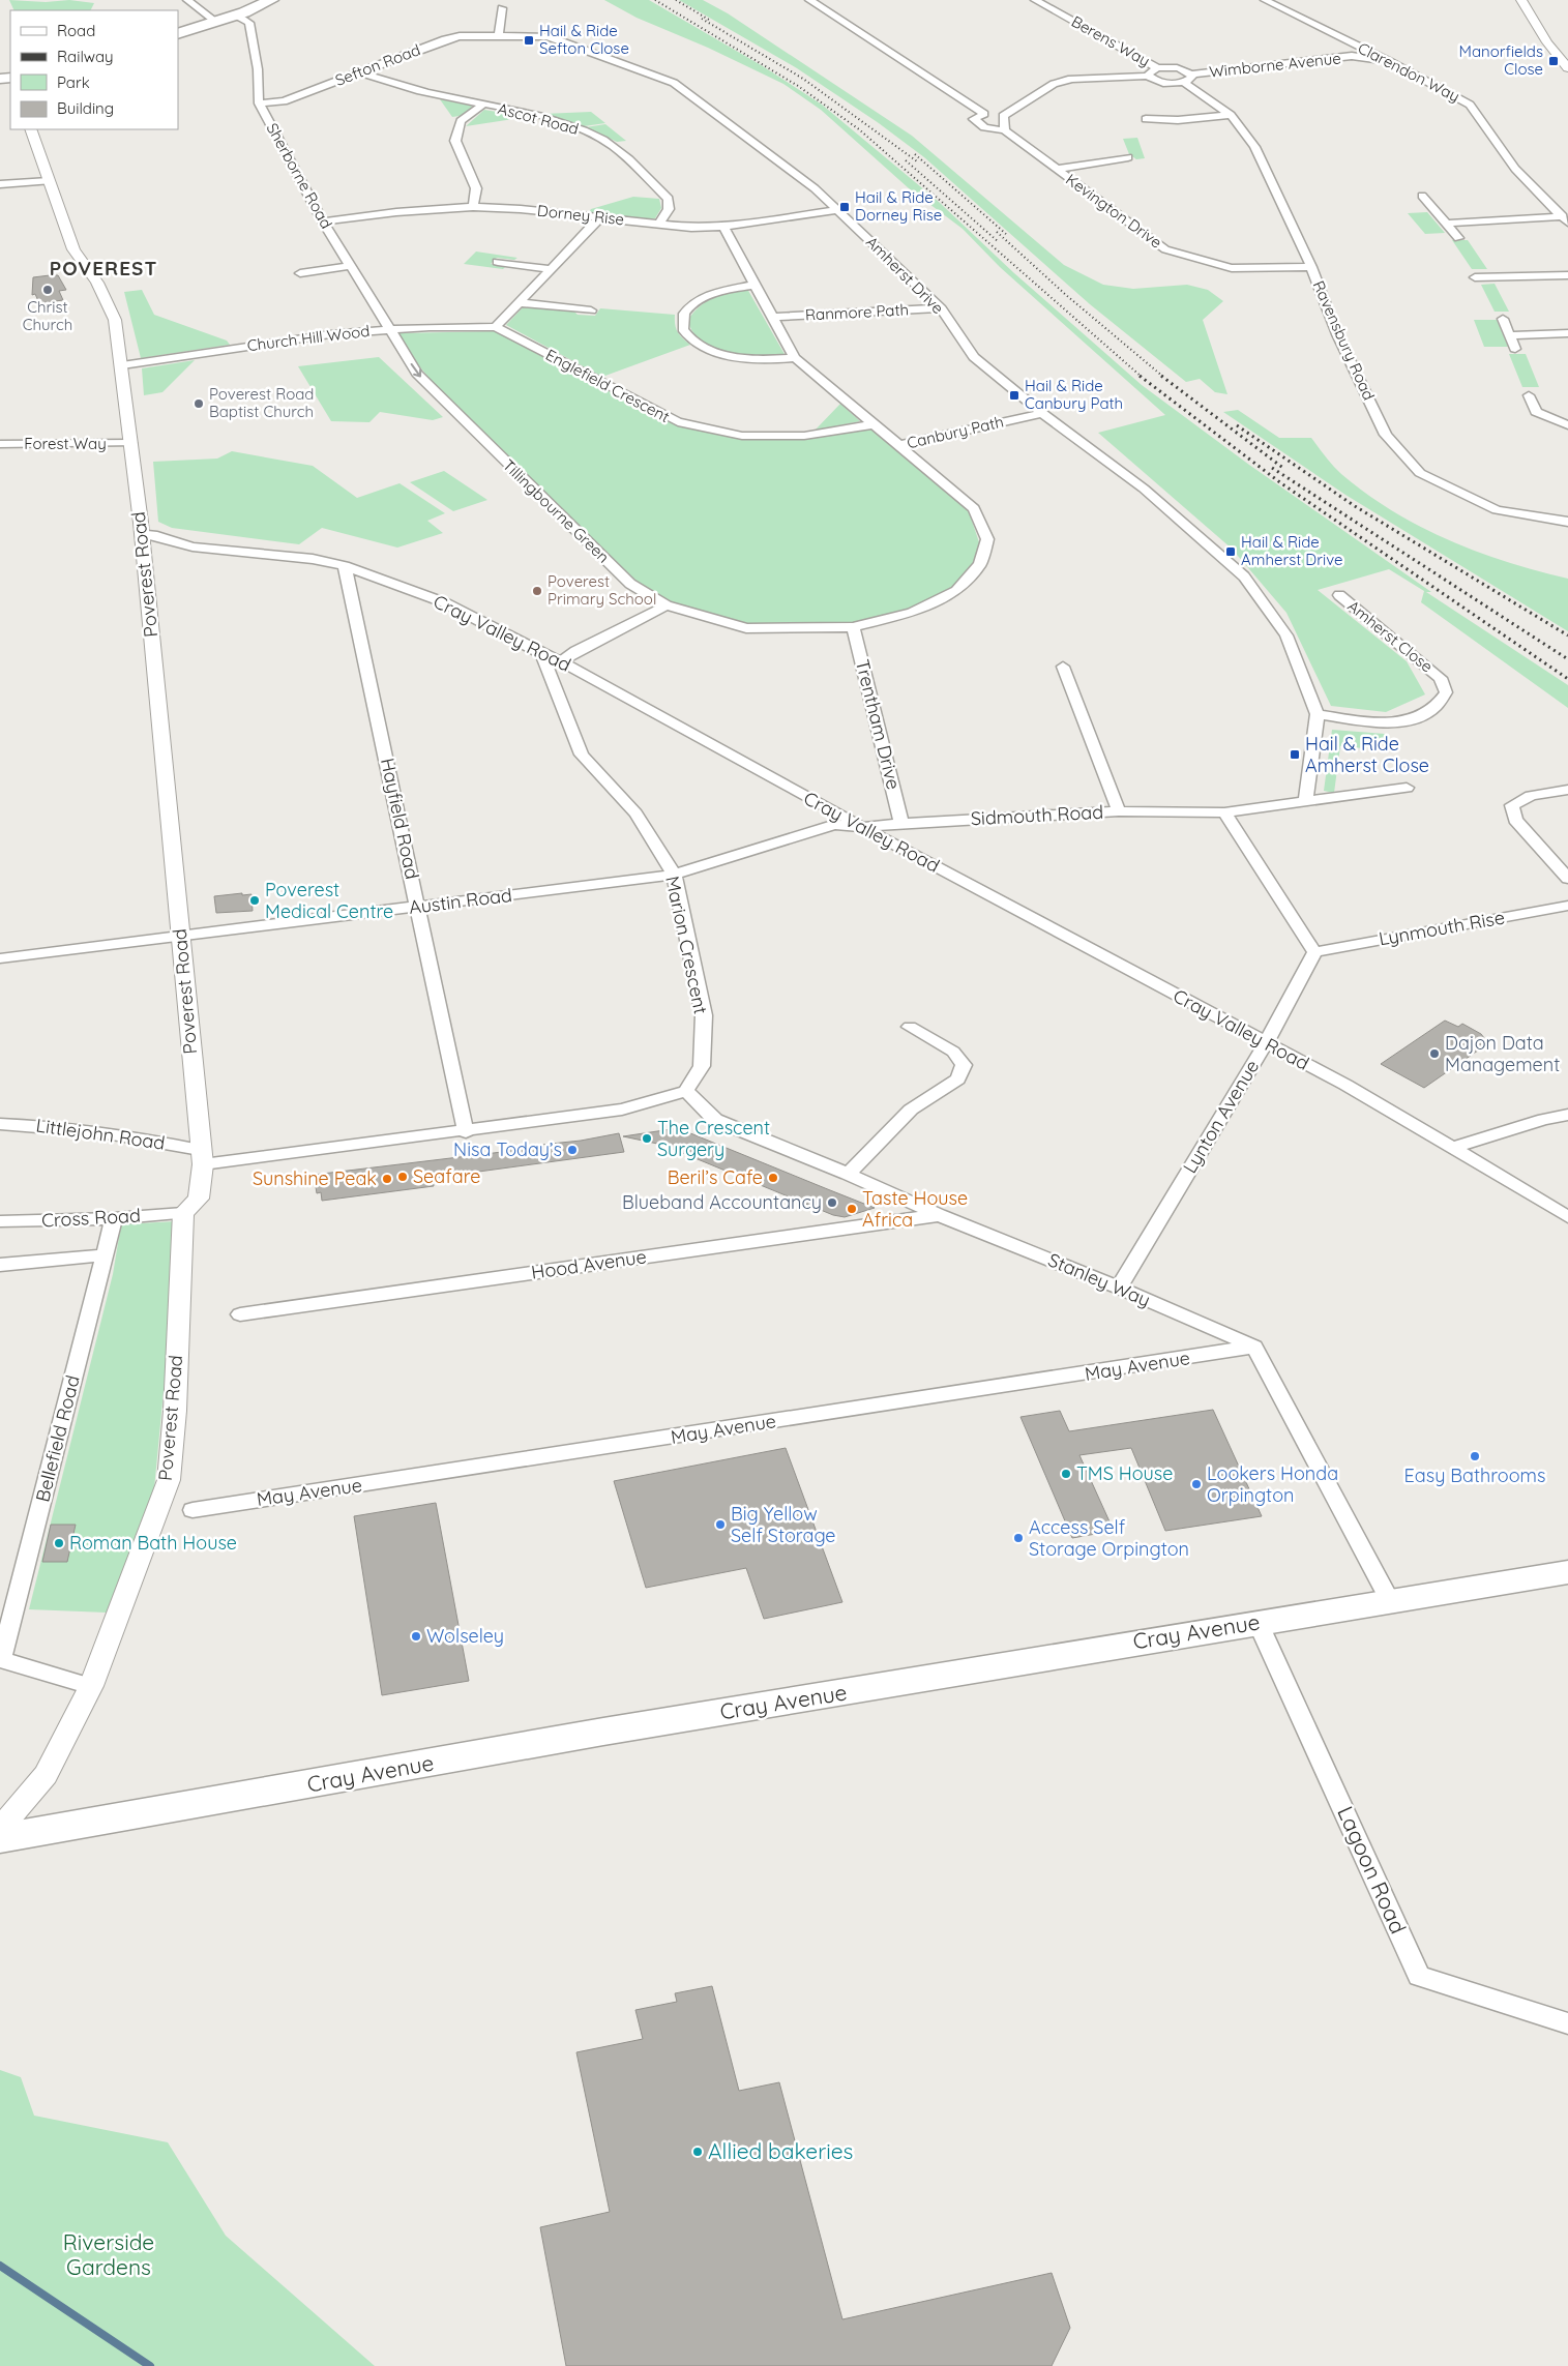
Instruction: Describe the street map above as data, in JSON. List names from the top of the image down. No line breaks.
{"streets":{"main road":["Cray Avenue"],"street":["Berens Way","Sefton Road","Wimborne Avenue","Clarendon Way","Ascot Road","Sherborne Road","Kevington Drive","Dorney Rise","Amherst Drive","Ranmore Path","Church Hill Wood","Ravensbury Road","Englefield Crescent","Canbury Path","Forest Way","Tillingbourne Green","Poverest Road","Cray Valley Road","Amherst Close","Trentham Drive","Sidmouth Road","Hayfield Road","Austin Road","Lynmouth Rise","Marion Crescent","Lynton Avenue","Littlejohn Road","Cross Road","Hood Avenue","Stanley Way","May Avenue","Bellefield Road","Lagoon Road"]},"crossings":[["Berens Way","Ravensbury Road"],["Sefton Road","Ascot Road"],["Sefton Road","Sherborne Road"],["Sefton Road","Amherst Drive"],["Wimborne Avenue","Clarendon Way"],["Wimborne Avenue","Ravensbury Road"],["Ascot Road","Dorney Rise"],["Sherborne Road","Dorney Rise"],["Sherborne Road","Church Hill Wood"],["Sherborne Road","Tillingbourne Green"],["Kevington Drive","Ravensbury Road"],["Dorney Rise","Amherst Drive"],["Dorney Rise","Tillingbourne Green"],["Amherst Drive","Ranmore Path"],["Amherst Drive","Canbury Path"],["Amherst Drive","Amherst Close"],["Ranmore Path","Tillingbourne Green"],["Church Hill Wood","Englefield Crescent"],["Church Hill Wood","Tillingbourne Green"],["Church Hill Wood","Poverest Road"],["Englefield Crescent","Tillingbourne Green"],["Canbury Path","Tillingbourne Green"],["Forest Way","Poverest Road"],["Tillingbourne Green","Trentham Drive"],["Poverest Road","Cray Valley Road"],["Poverest Road","Austin Road"],["Poverest Road","Littlejohn Road"],["Poverest Road","Cross Road"],["Cray Valley Road","Sidmouth Road"],["Cray Valley Road","Hayfield Road"],["Cray Valley Road","Marion Crescent"],["Cray Valley Road","Lynton Avenue"],["Trentham Drive","Sidmouth Road"],["Sidmouth Road","Austin Road"],["Sidmouth Road","Marion Crescent"],["Hayfield Road","Austin Road"],["Austin Road","Marion Crescent"],["Lynmouth Rise","Lynton Avenue"],["Marion Crescent","Stanley Way"],["Lynton Avenue","Stanley Way"],["Cross Road","Bellefield Road"],["Hood Avenue","Stanley Way"],["Stanley Way","May Avenue"],["Cray Avenue","Lagoon Road"]],"districts":["POVEREST"],"parks":["Riverside Gardens"],"places":{"transit":["Hail & Ride Sefton Close","Manorfields Close","Hail & Ride Dorney Rise","Hail & Ride Canbury Path","Hail & Ride Amherst Drive","Hail & Ride Amherst Close"],"other":["Christ Church","Poverest Road Baptist Church","Poverest Primary School","Poverest Medical Centre","Dajon Data Management","The Crescent Surgery","Nisa Today’s","Seafare","Beril’s Cafe","Sunshine Peak","Blueband Accountancy","Taste House Africa","Easy Bathrooms","TMS House","Lookers Honda Orpington","Big Yellow Self Storage","Access Self Storage Orpington","Roman Bath House","Wolseley","Allied bakeries"]},"legend":["Road","Railway","Park","Building"]}
